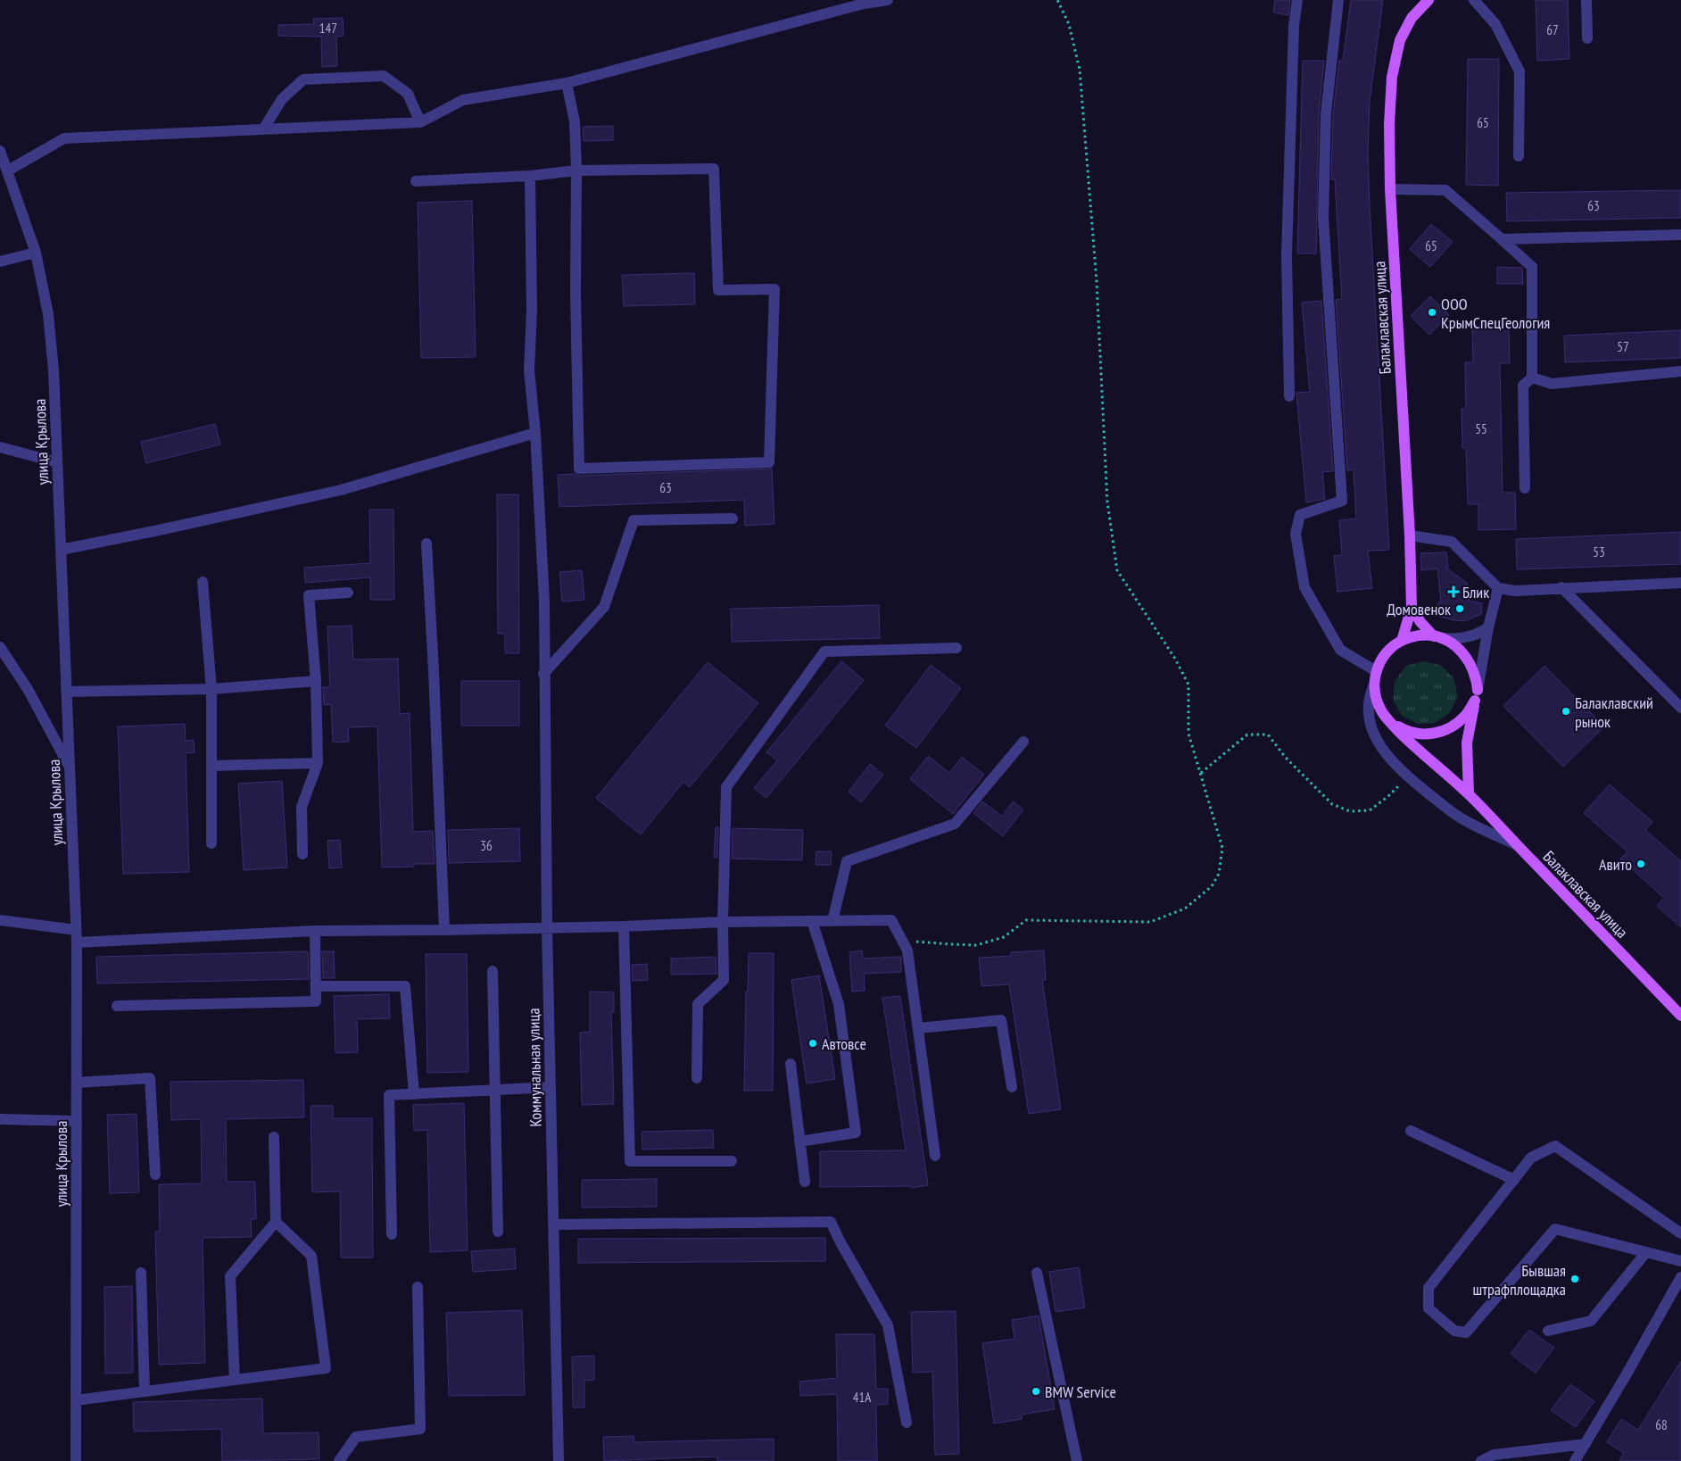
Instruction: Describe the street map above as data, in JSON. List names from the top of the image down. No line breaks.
{"streets":{"main road":["Балаклавская улица"],"street":["улица Крылова","Коммунальная улица"]},"places":{"other":["ООО КрымСпецГеология","Домовенок","Балаклавский рынок","Авито","Автовсе","Бывшая штрафплощадка","BMW Service"],"health":["Блик"]},"house_numbers":["147","67","65","63","65","57","55","63","53","36","41А","68"]}
